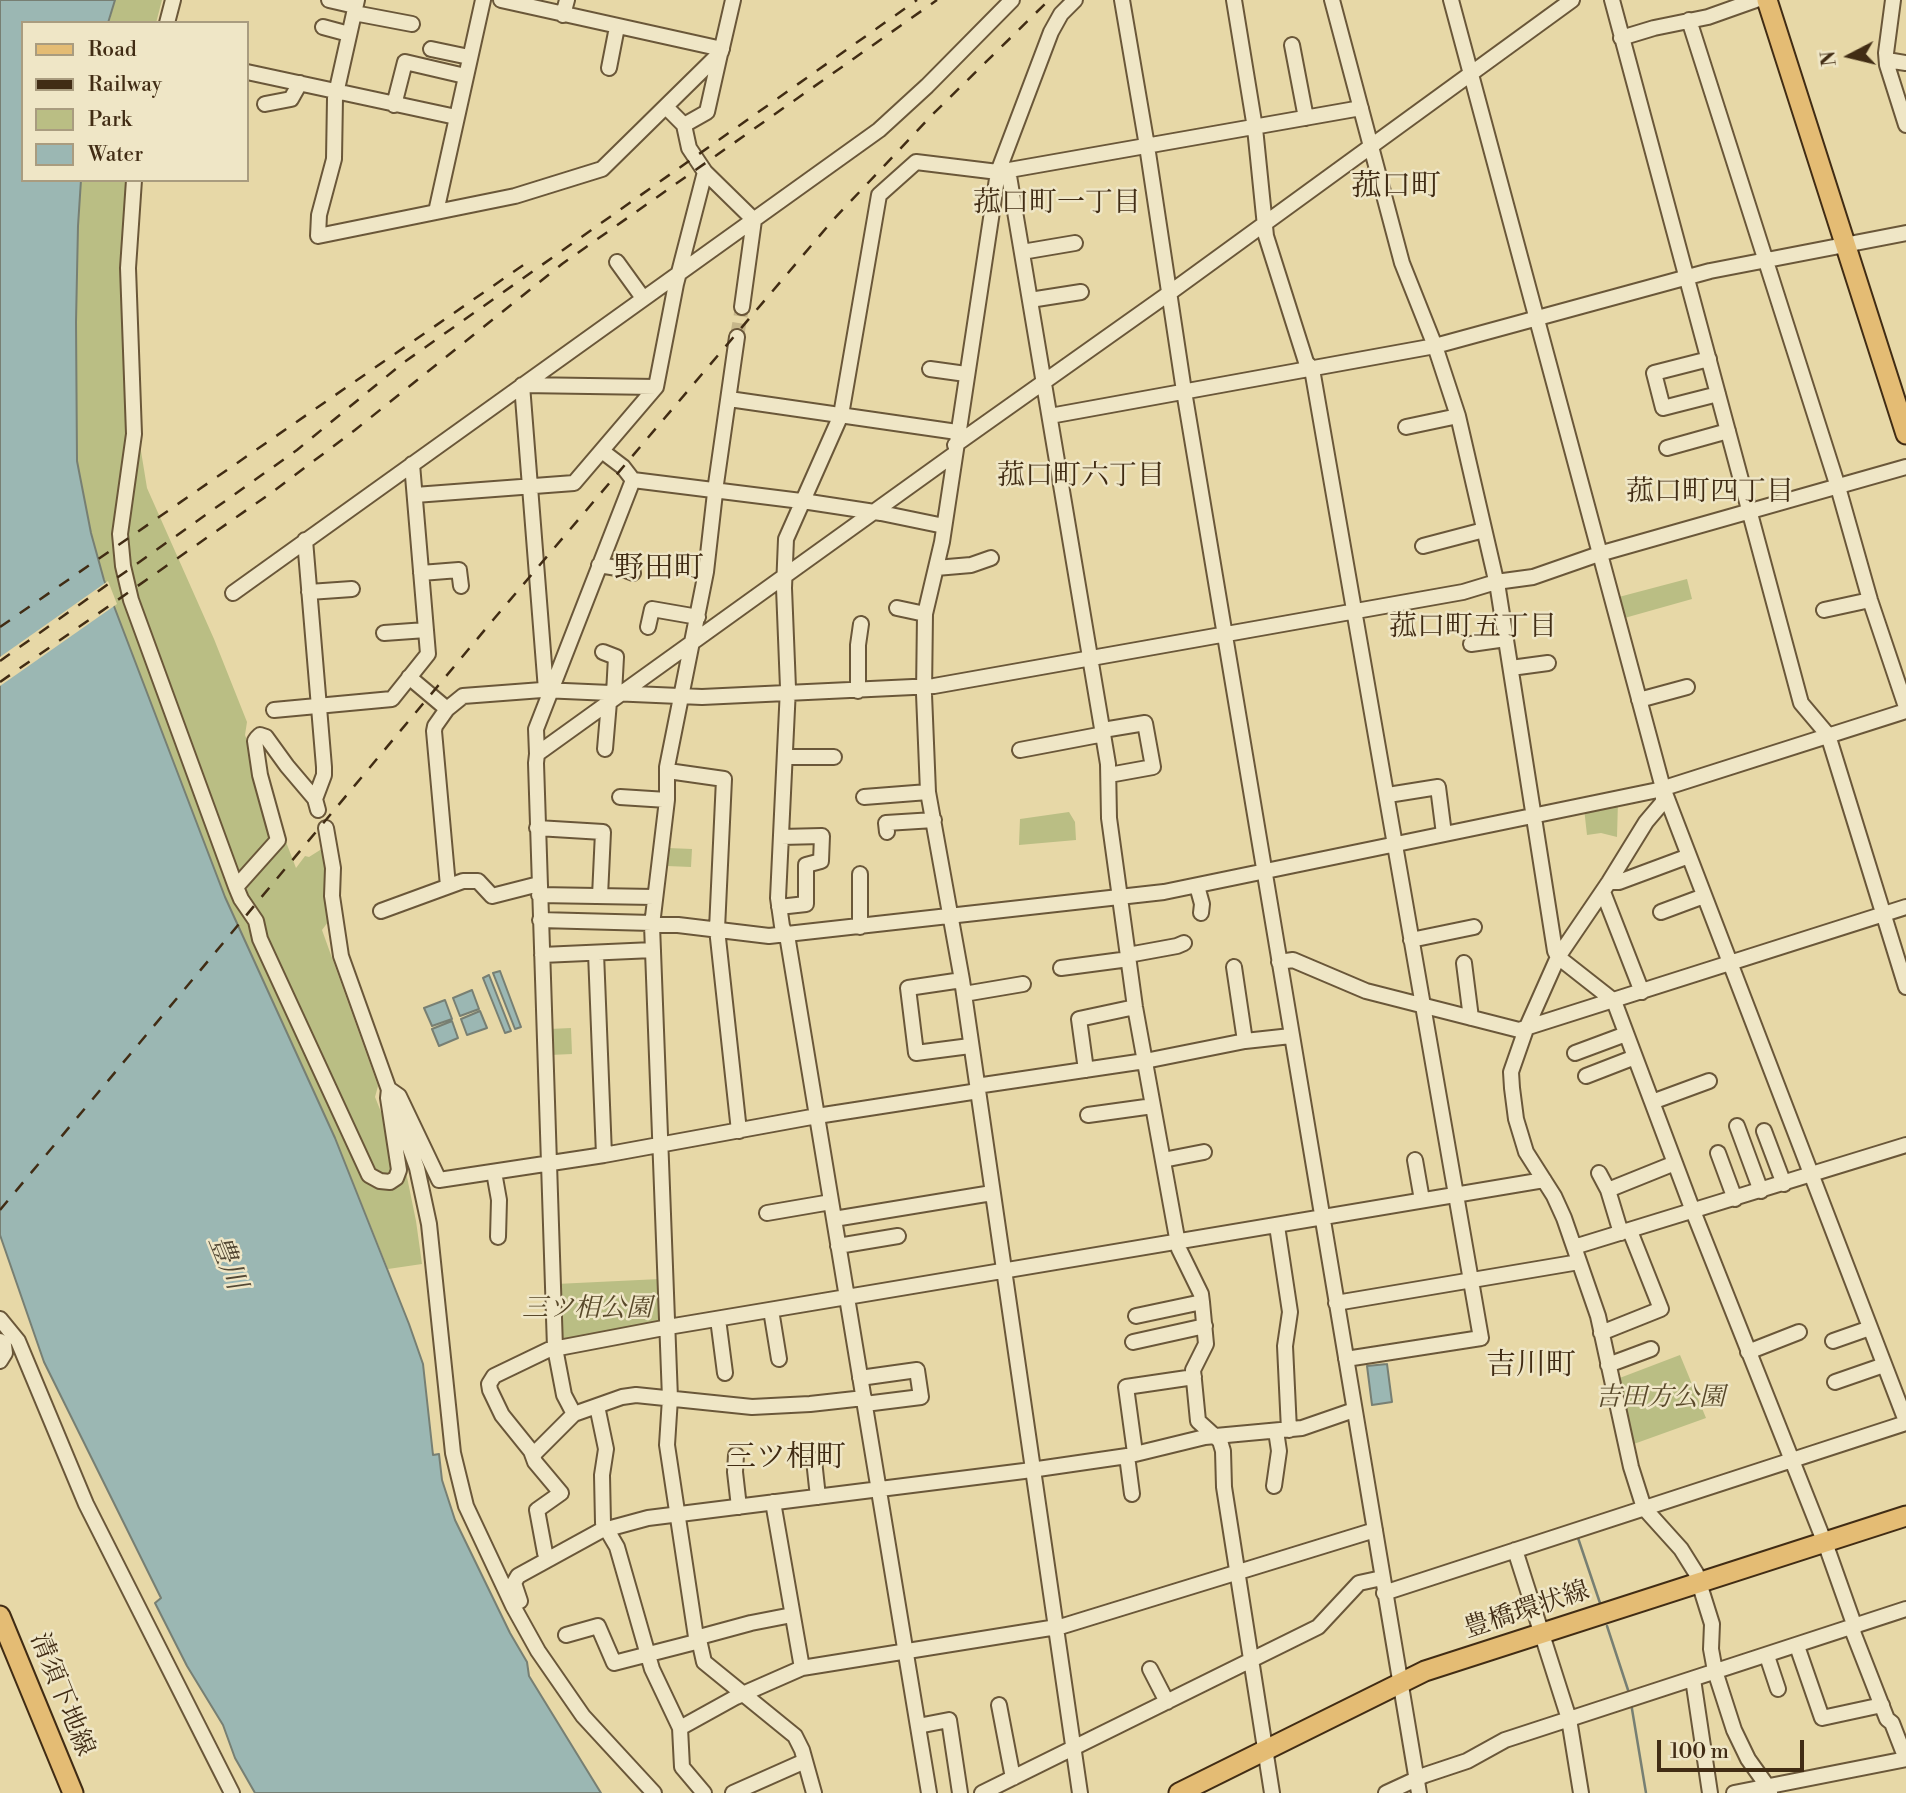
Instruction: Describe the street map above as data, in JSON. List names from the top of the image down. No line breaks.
{"streets":{"main road":["豊橋環状線","清須下地線"]},"districts":["菰口町","菰口町一丁目","菰口町六丁目","菰口町四丁目","野田町","菰口町五丁目","吉川町","三ツ相町"],"water":["豊川"],"parks":["三ツ相公園","吉田方公園"],"legend":["Road","Railway","Park","Water"],"scale_bar":"100 m","north":"left"}
